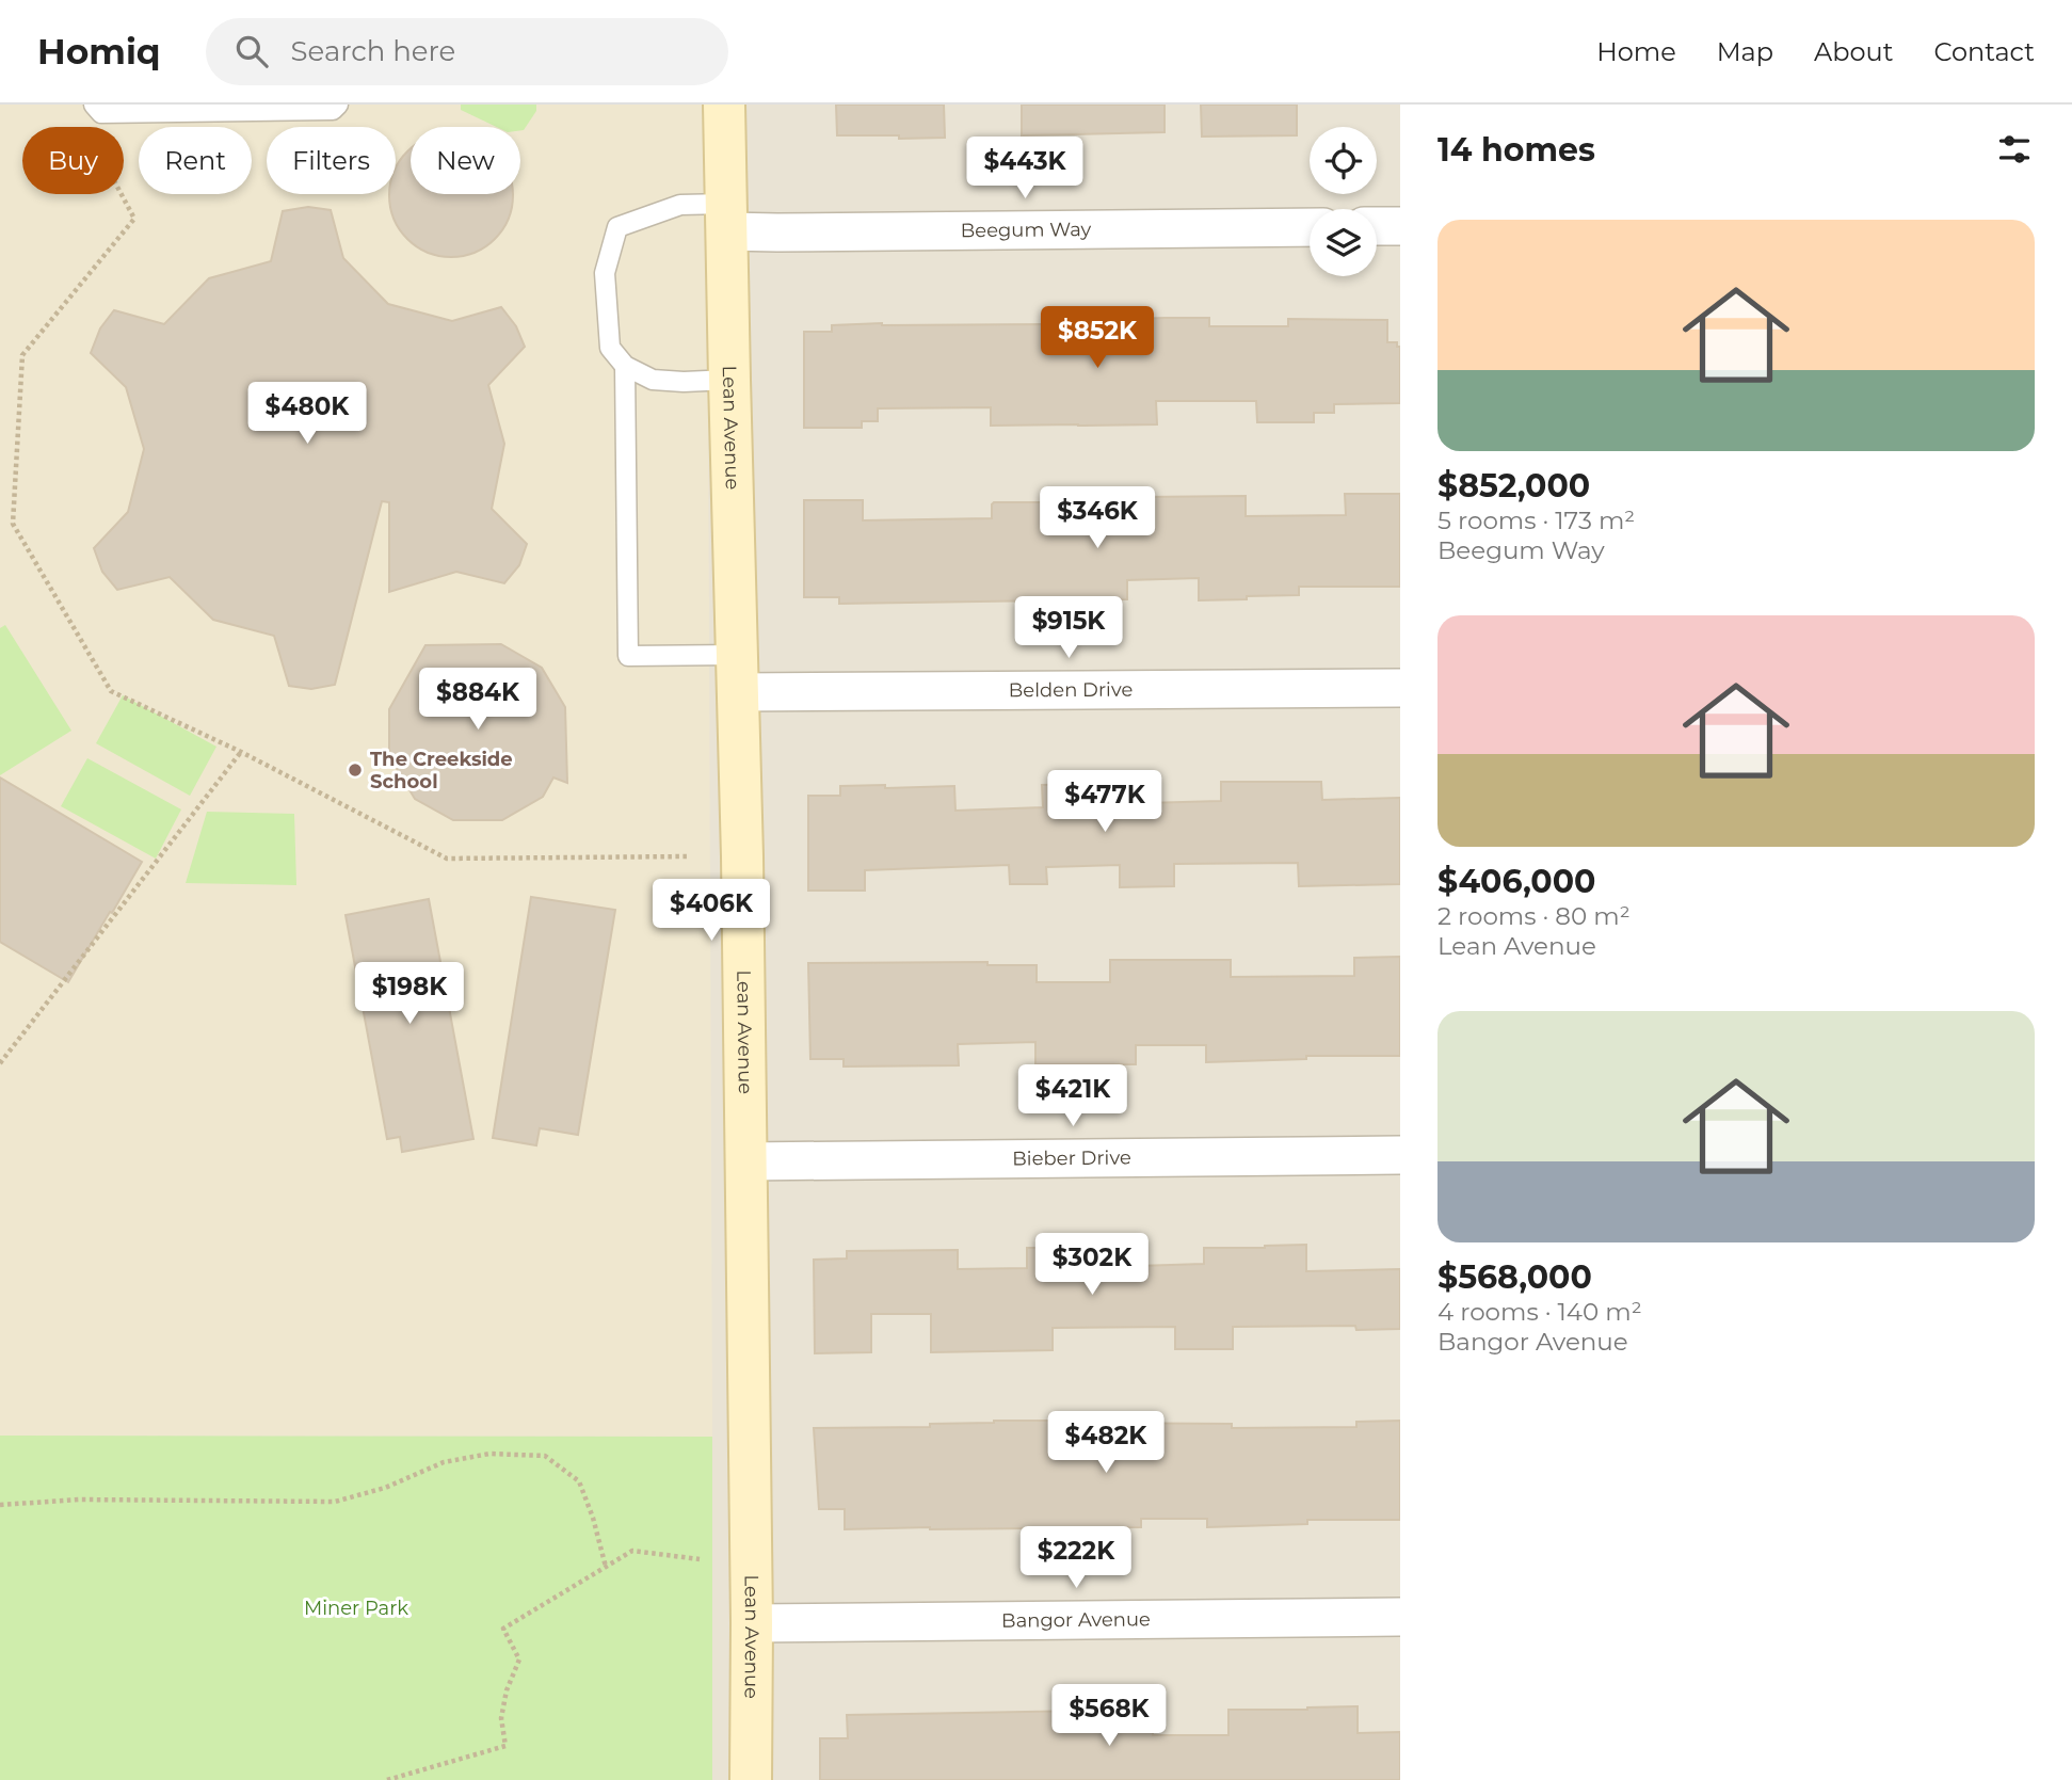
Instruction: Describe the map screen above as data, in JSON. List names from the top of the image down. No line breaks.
{"streets":{"street":["Beegum Way","Lean Avenue","Belden Drive","Bieber Drive","Bangor Avenue"]},"crossings":[["Beegum Way","Lean Avenue"],["Lean Avenue","Belden Drive"],["Lean Avenue","Bieber Drive"],["Lean Avenue","Bangor Avenue"]],"parks":["Miner Park"],"places":["The Creekside School"],"page":{"header":"Homiq","search":"Search here","nav":["Home","Map","About","Contact"],"heading":"14 homes","chip":["Buy","Rent","Filters","New"],"price":["$443K","$852K","$480K","$346K","$915K","$884K","$477K","$406K","$198K","$421K","$302K","$482K","$222K","$568K"],"list":[{"name":"$852,000","note":"5 rooms · 173 m² · Beegum Way"},{"name":"$406,000","note":"2 rooms · 80 m² · Lean Avenue"},{"name":"$568,000","note":"4 rooms · 140 m² · Bangor Avenue"}]}}
